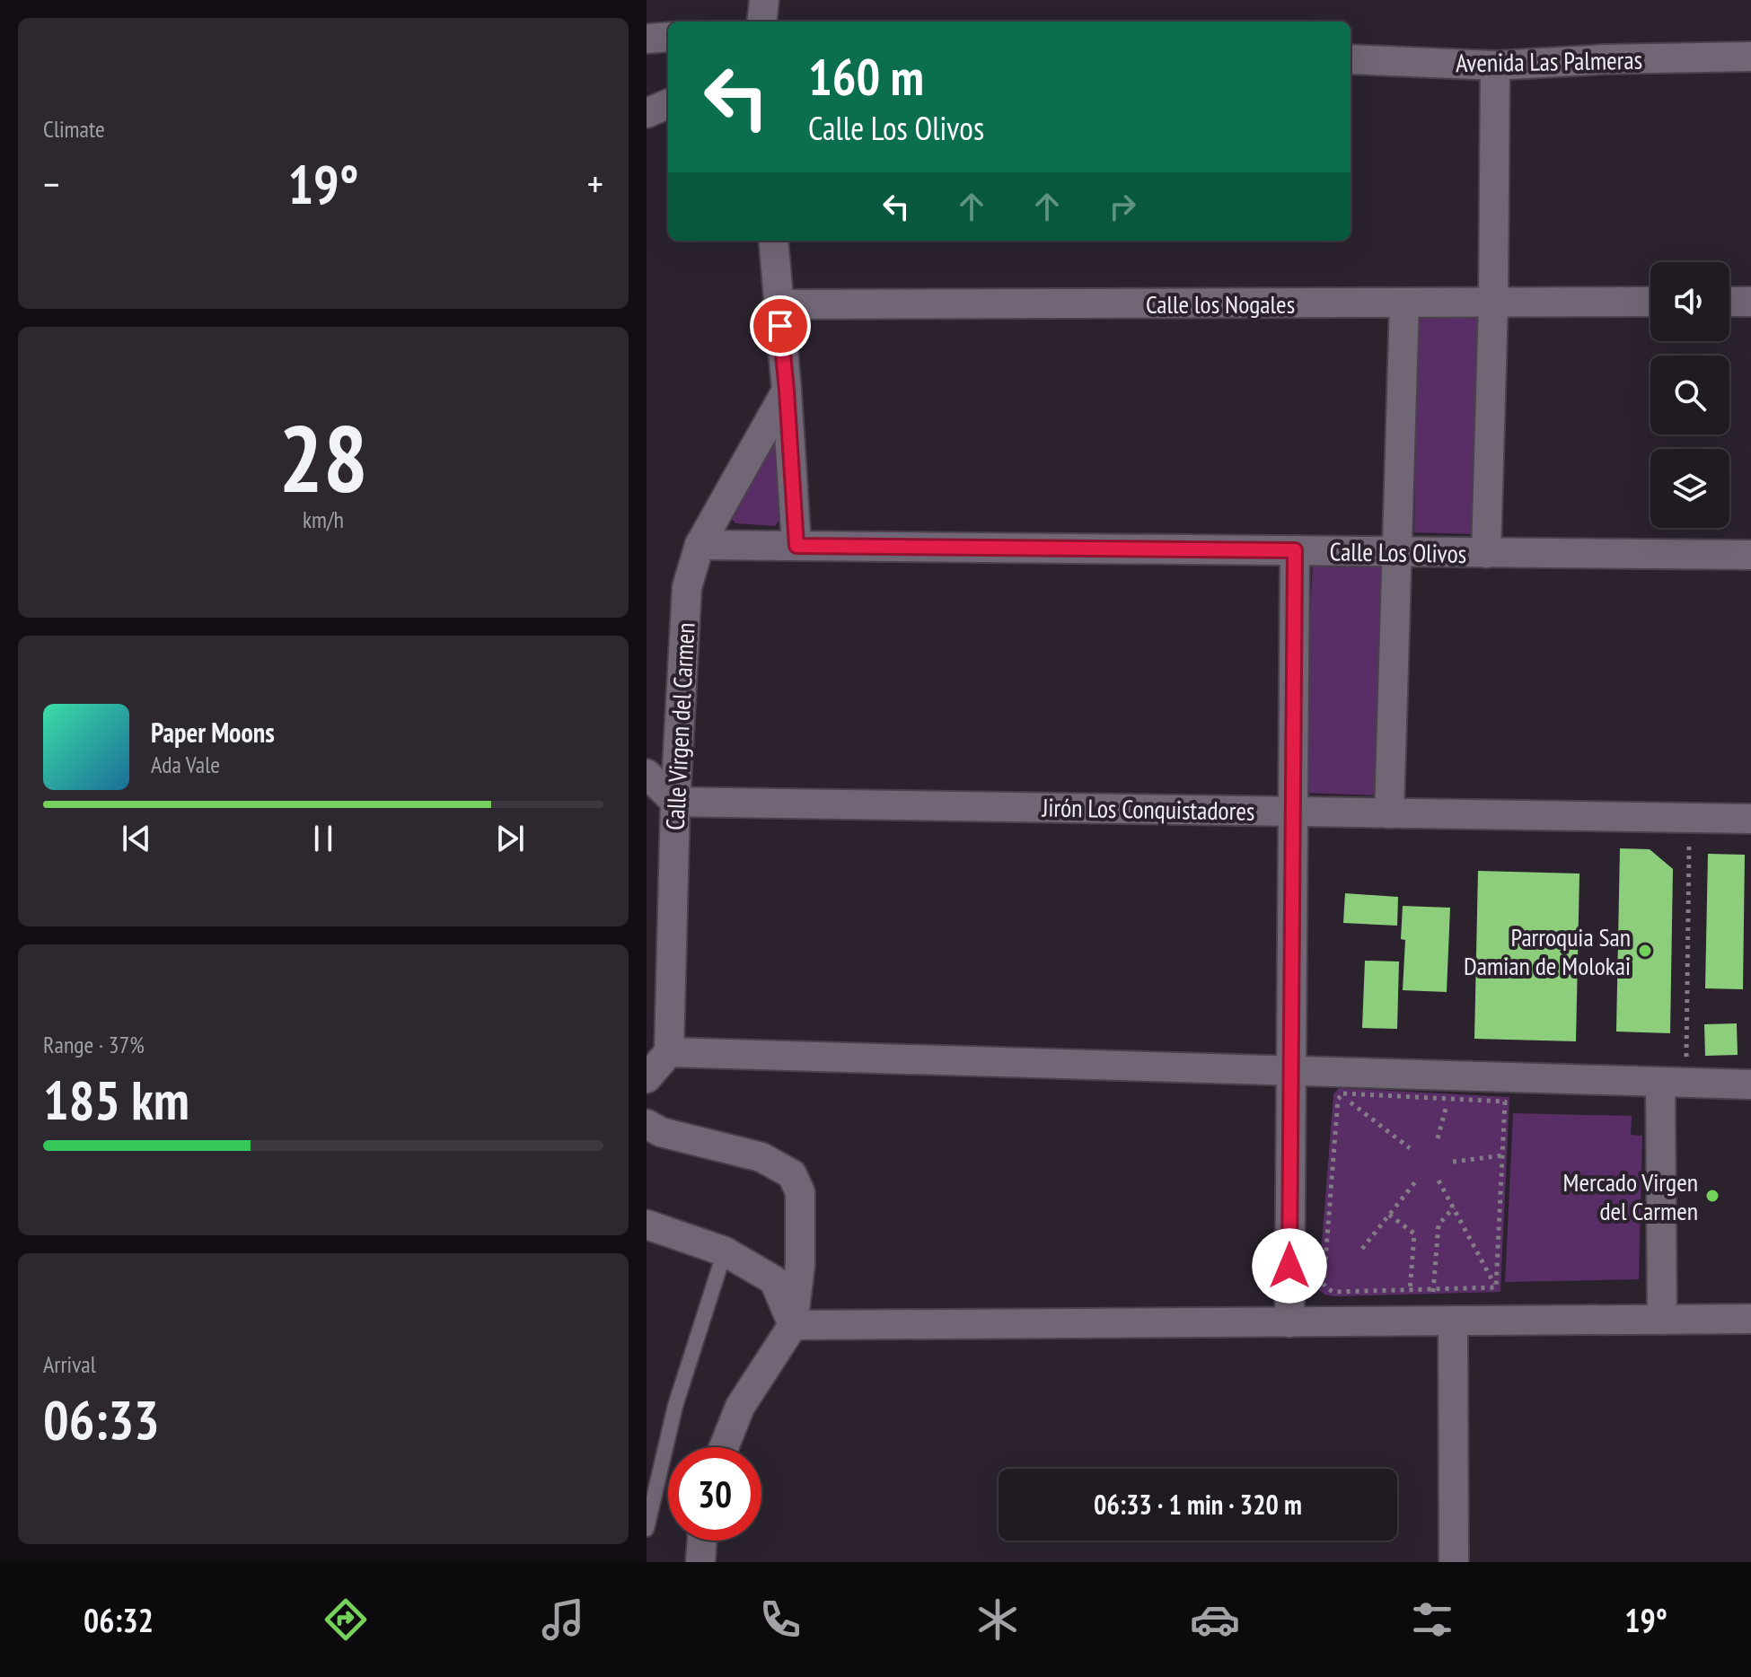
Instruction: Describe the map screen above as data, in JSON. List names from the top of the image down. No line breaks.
{"streets":{"street":["Avenida Las Palmeras","Calle los Nogales","Calle Los Olivos","Calle Virgen del Carmen","Jirón Los Conquistadores"]},"crossings":[["Calle Los Olivos","Calle Virgen del Carmen"],["Calle Virgen del Carmen","Jirón Los Conquistadores"]],"places":["Parroquia San Damian de Molokai","Mercado Virgen del Carmen"],"page":{"tile":["Climate",["28","km/h"],["Range · 37%","185 km"],["Arrival","06:33"]],"turn":["160 m","Calle Los Olivos"],"heat":["−","19°","+"],"song":["Paper Moons","Ada Vale"],"limit":"30","trip":"06:33 · 1 min · 320 m","tabs":["06:32","19°"]}}
